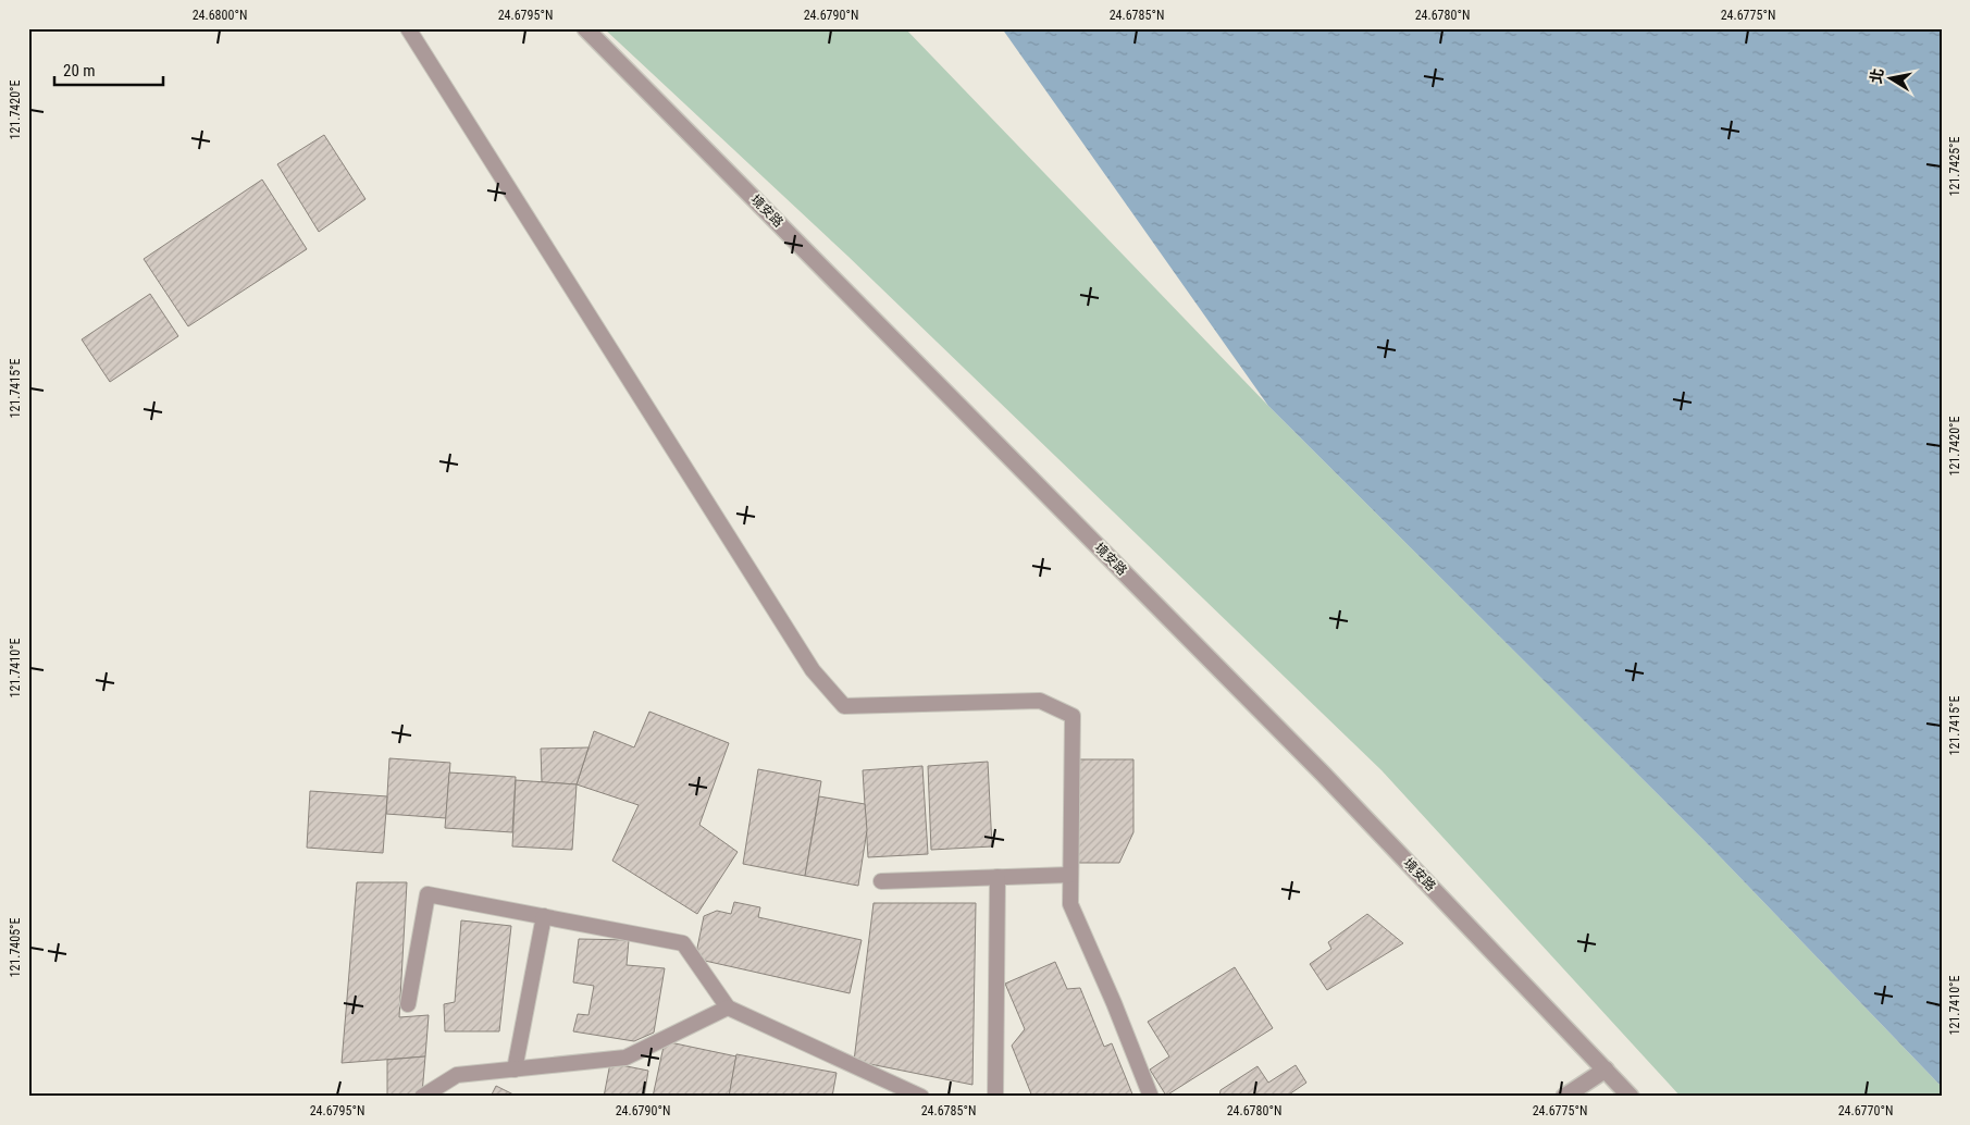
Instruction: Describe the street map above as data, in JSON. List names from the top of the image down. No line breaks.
{"streets":{"street":["境安路"]},"scale_bar":"20 m","north":"left","coordinates":["24.6800°N","24.6795°N","24.6790°N","24.6785°N","24.6780°N","24.6775°N","121.7420°E","121.7425°E","121.7415°E","121.7410°E","121.7405°E","24.6770°N"]}
